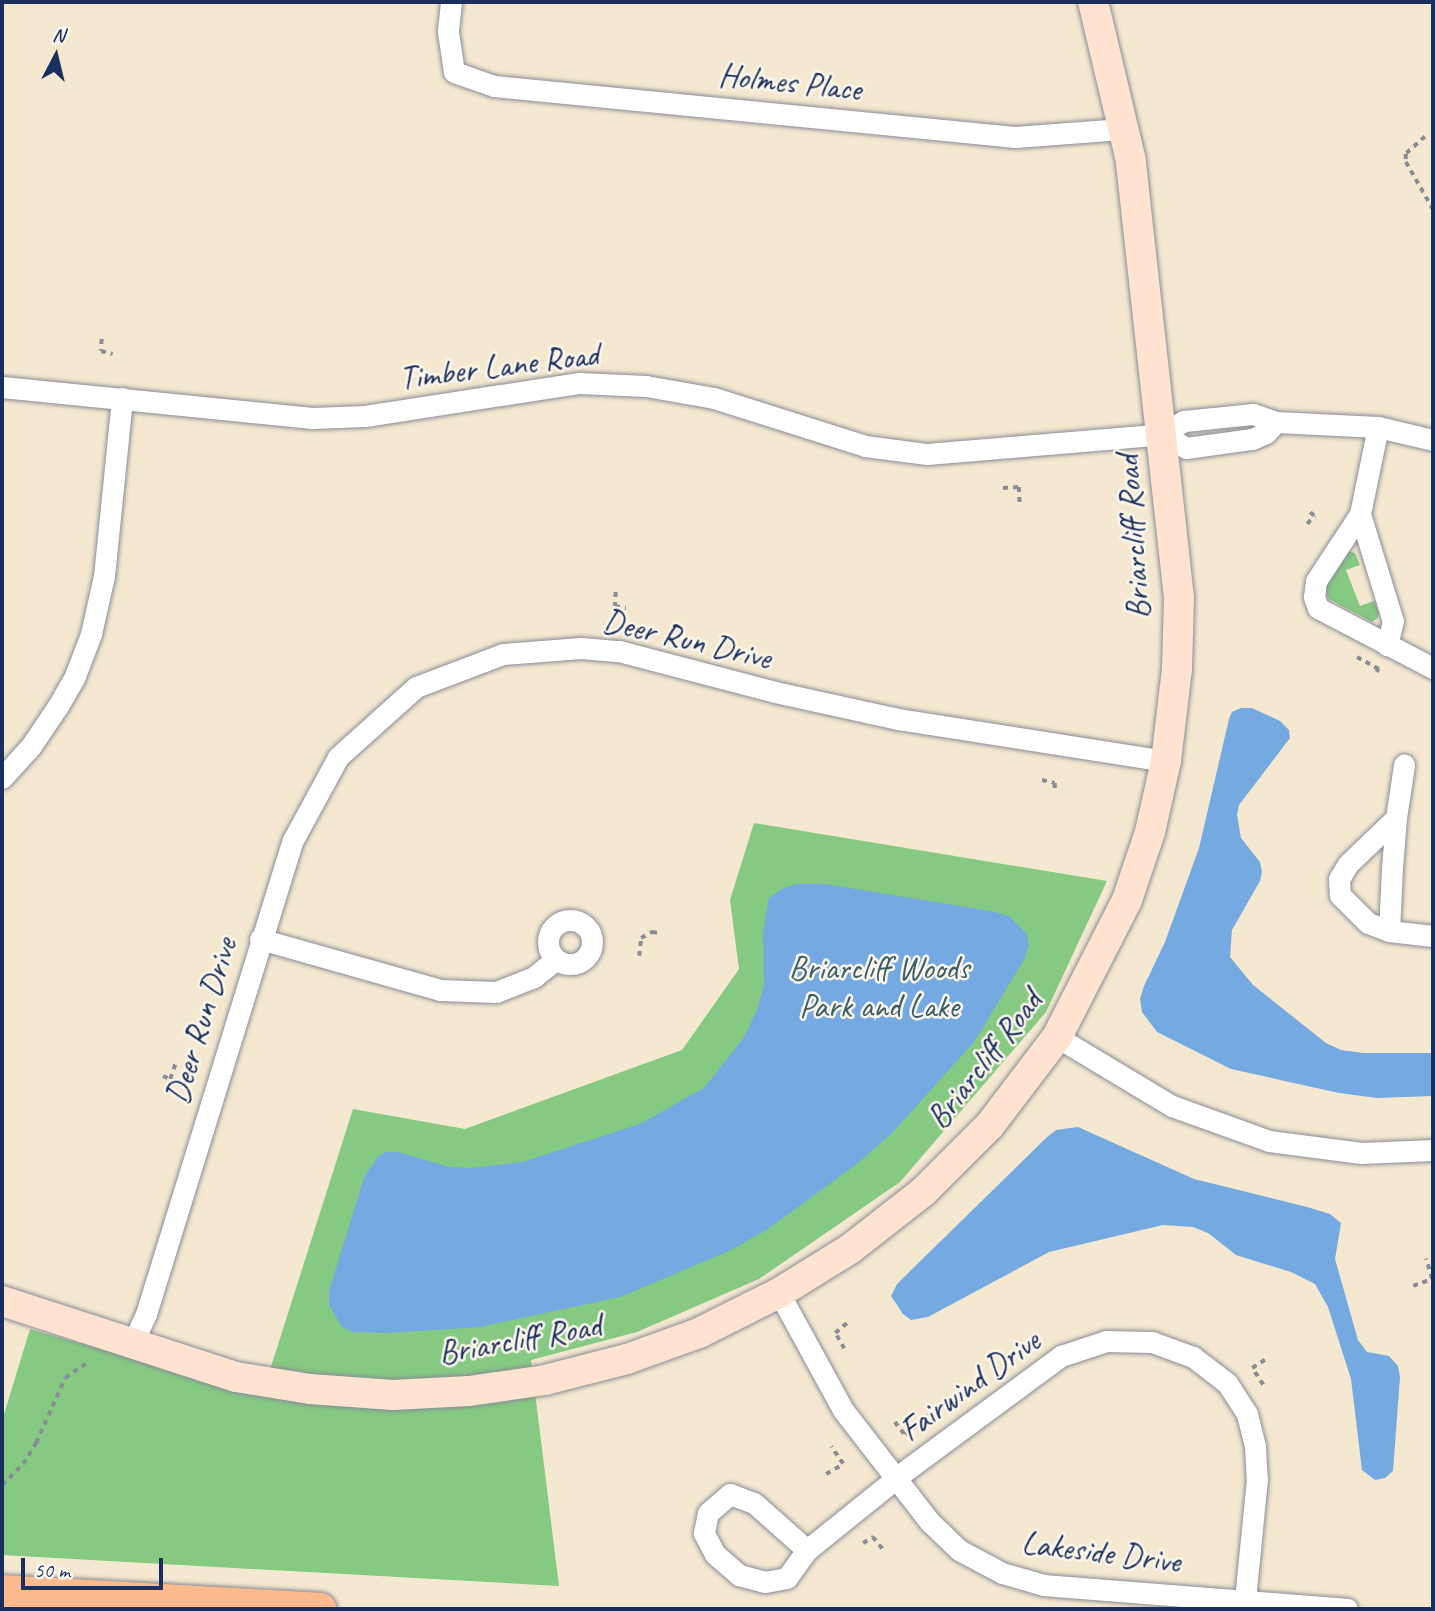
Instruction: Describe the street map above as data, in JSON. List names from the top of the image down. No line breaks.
{"streets":{"street":["Holmes Place","Timber Lane Road","Briarcliff Road","Deer Run Drive","Fairwind Drive","Lakeside Drive"]},"crossings":[["Holmes Place","Briarcliff Road"],["Timber Lane Road","Briarcliff Road"],["Briarcliff Road","Deer Run Drive"],["Briarcliff Road","Lakeside Drive"],["Fairwind Drive","Lakeside Drive"]],"parks":["Briarcliff Woods Park and Lake"],"scale_bar":"50 m","north":"top"}
